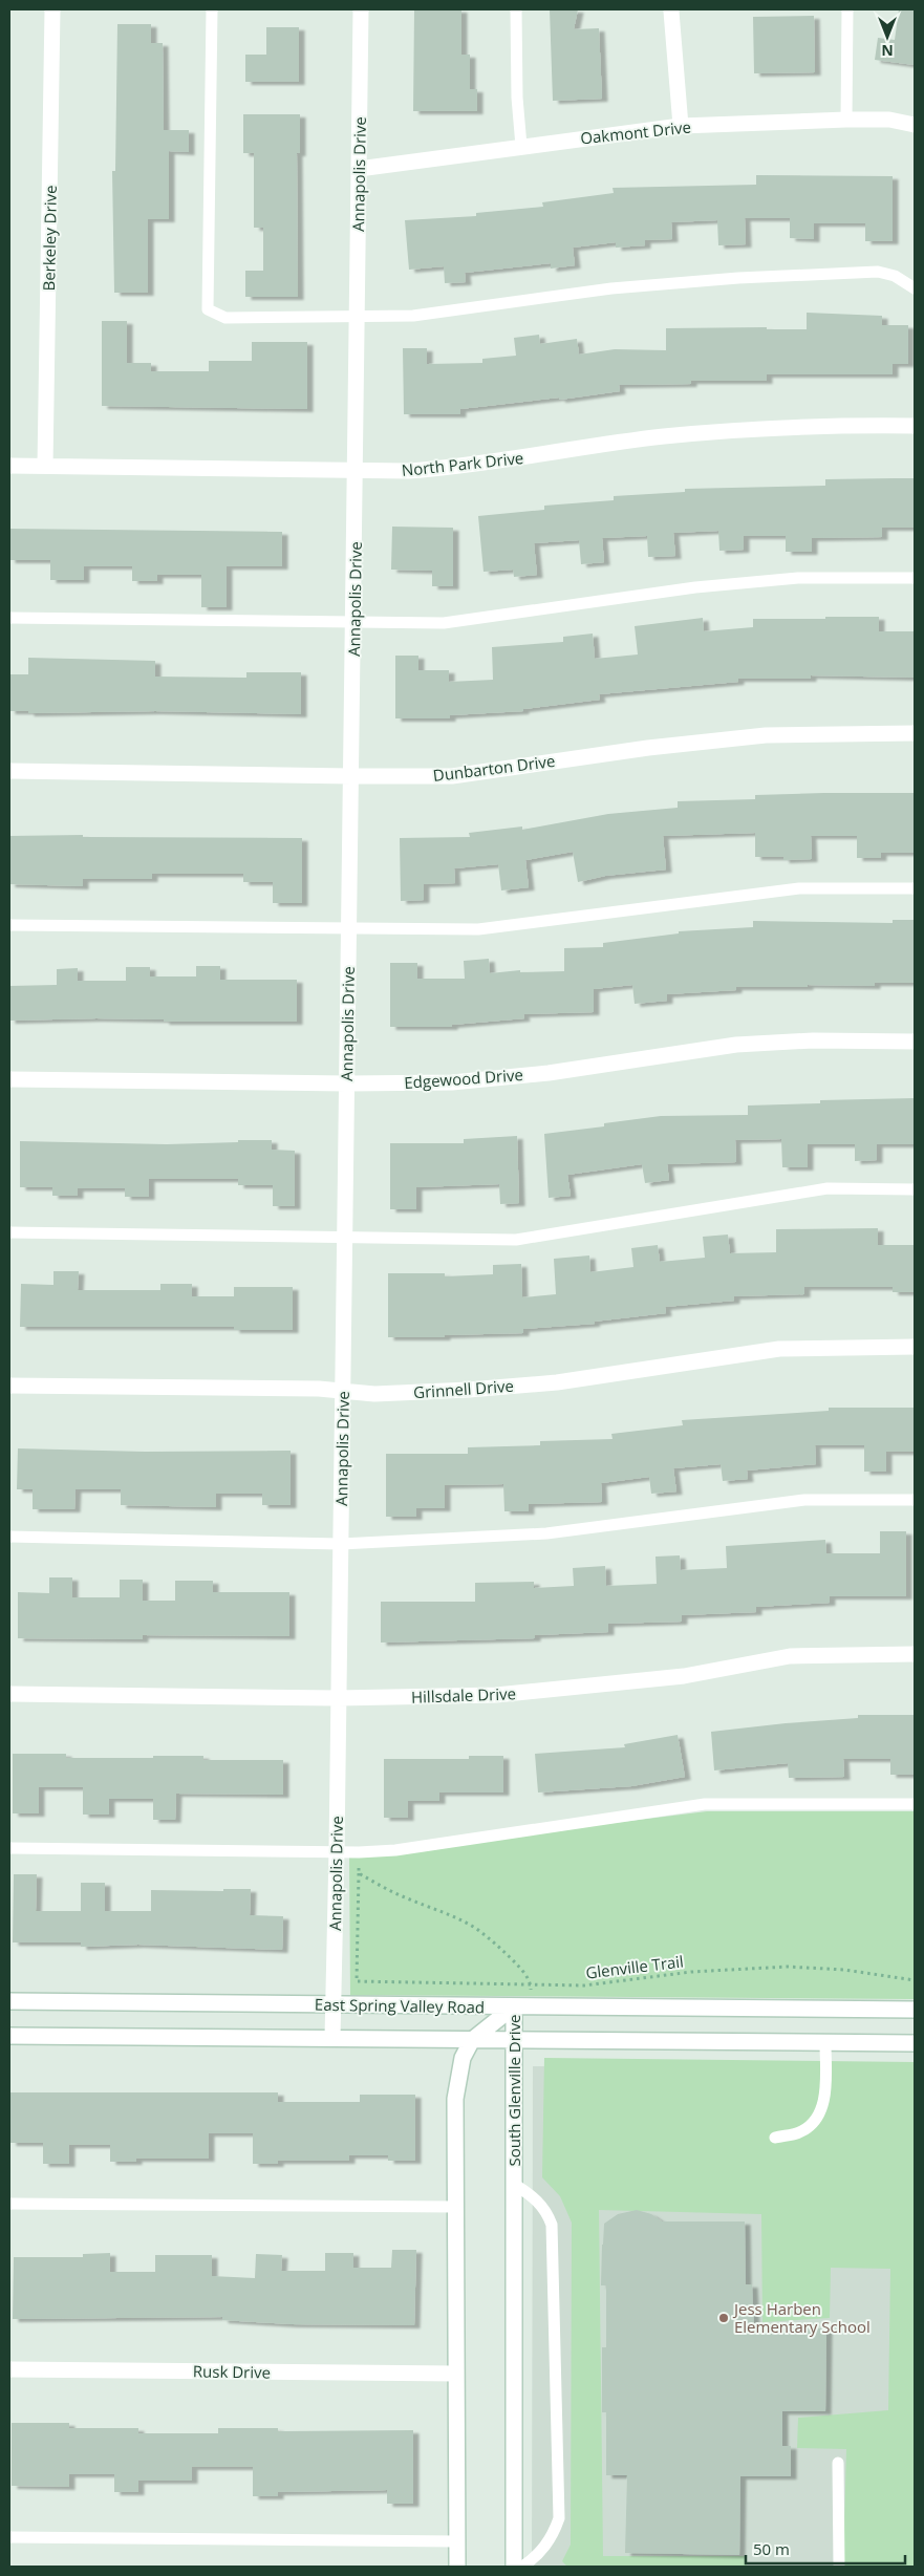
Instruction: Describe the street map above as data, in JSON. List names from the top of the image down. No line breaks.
{"streets":{"street":["Oakmont Drive","Annapolis Drive","Berkeley Drive","North Park Drive","Dunbarton Drive","Edgewood Drive","Grinnell Drive","Hillsdale Drive","East Spring Valley Road","South Glenville Drive","Rusk Drive"],"path":["Glenville Trail"]},"crossings":[["Oakmont Drive","Annapolis Drive"],["Annapolis Drive","North Park Drive"],["Annapolis Drive","Dunbarton Drive"],["Annapolis Drive","Edgewood Drive"],["Annapolis Drive","Grinnell Drive"],["Annapolis Drive","Hillsdale Drive"],["Annapolis Drive","East Spring Valley Road"],["Berkeley Drive","North Park Drive"],["East Spring Valley Road","South Glenville Drive"],["South Glenville Drive","Rusk Drive"]],"places":["Jess Harben Elementary School"],"scale_bar":"50 m","north":"bottom"}
